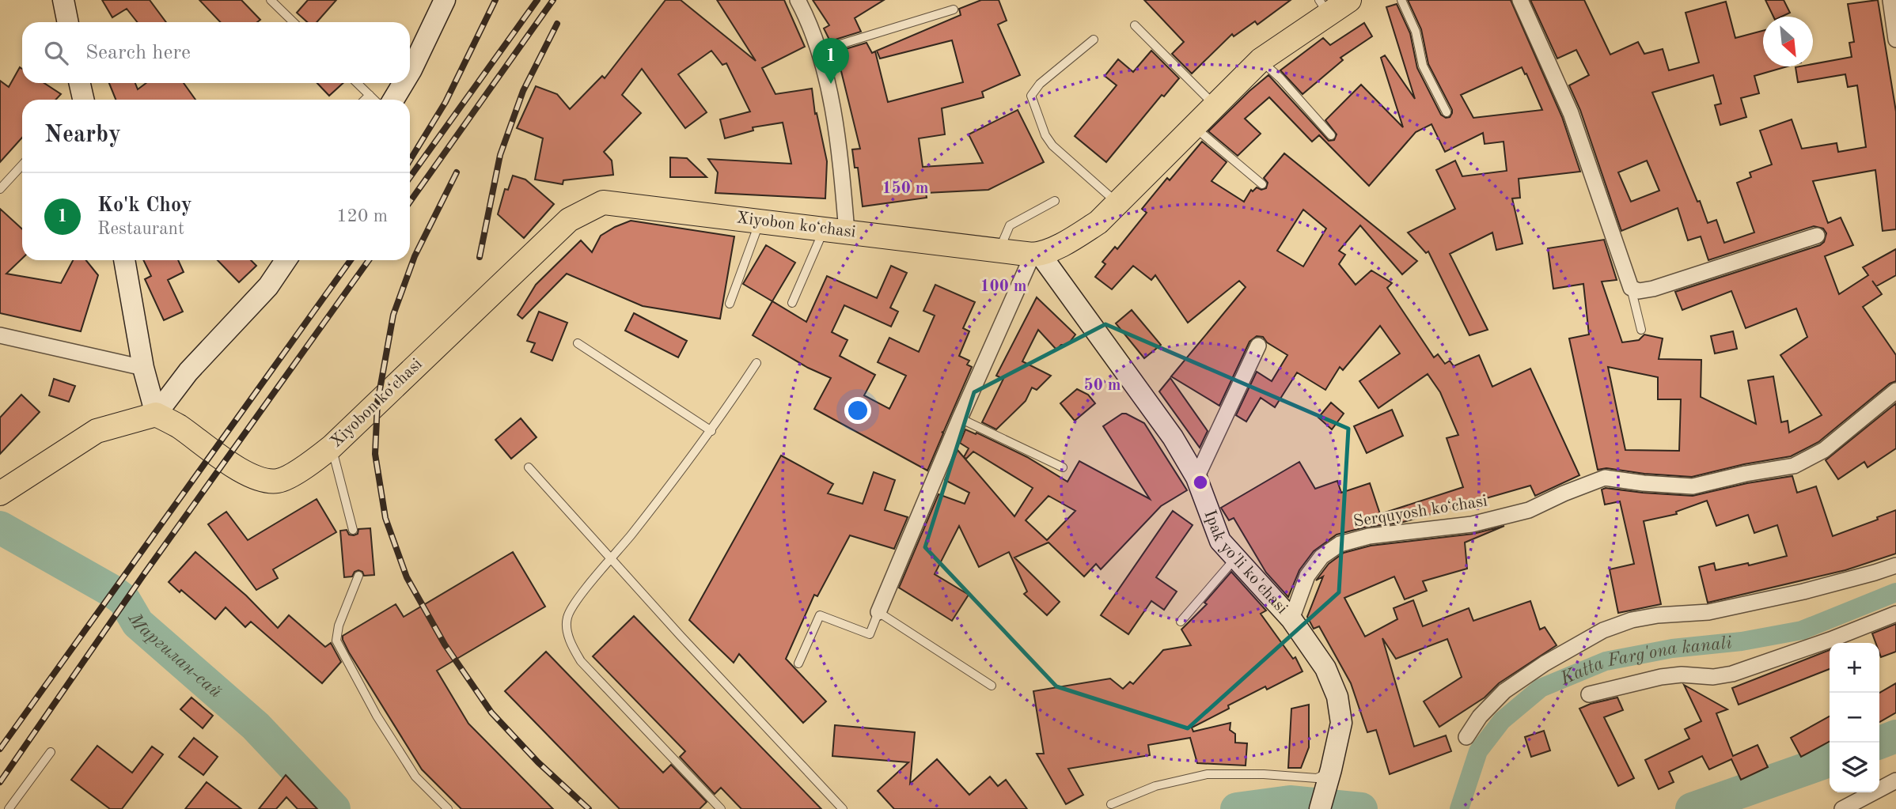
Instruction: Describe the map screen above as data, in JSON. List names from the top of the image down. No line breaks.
{"streets":{"main road":["Xiyobon koʻchasi"],"street":["Serquyosh koʻchasi","Ipak yo'li ko'chasi"]},"crossings":[["Xiyobon koʻchasi","Ipak yo'li ko'chasi"],["Serquyosh koʻchasi","Ipak yo'li ko'chasi"]],"water":["Маргилан-сай","Katta Farg'ona kanali"],"north":"bottom right","page":{"search":"Search here","pins":"1","heading":"Nearby","list":[{"mark":"1","name":"Ko'k Choy","note":"Restaurant","value":"120 m"}],"map_buttons":["+","−"]},"rings":["150 m","100 m","50 m"]}
